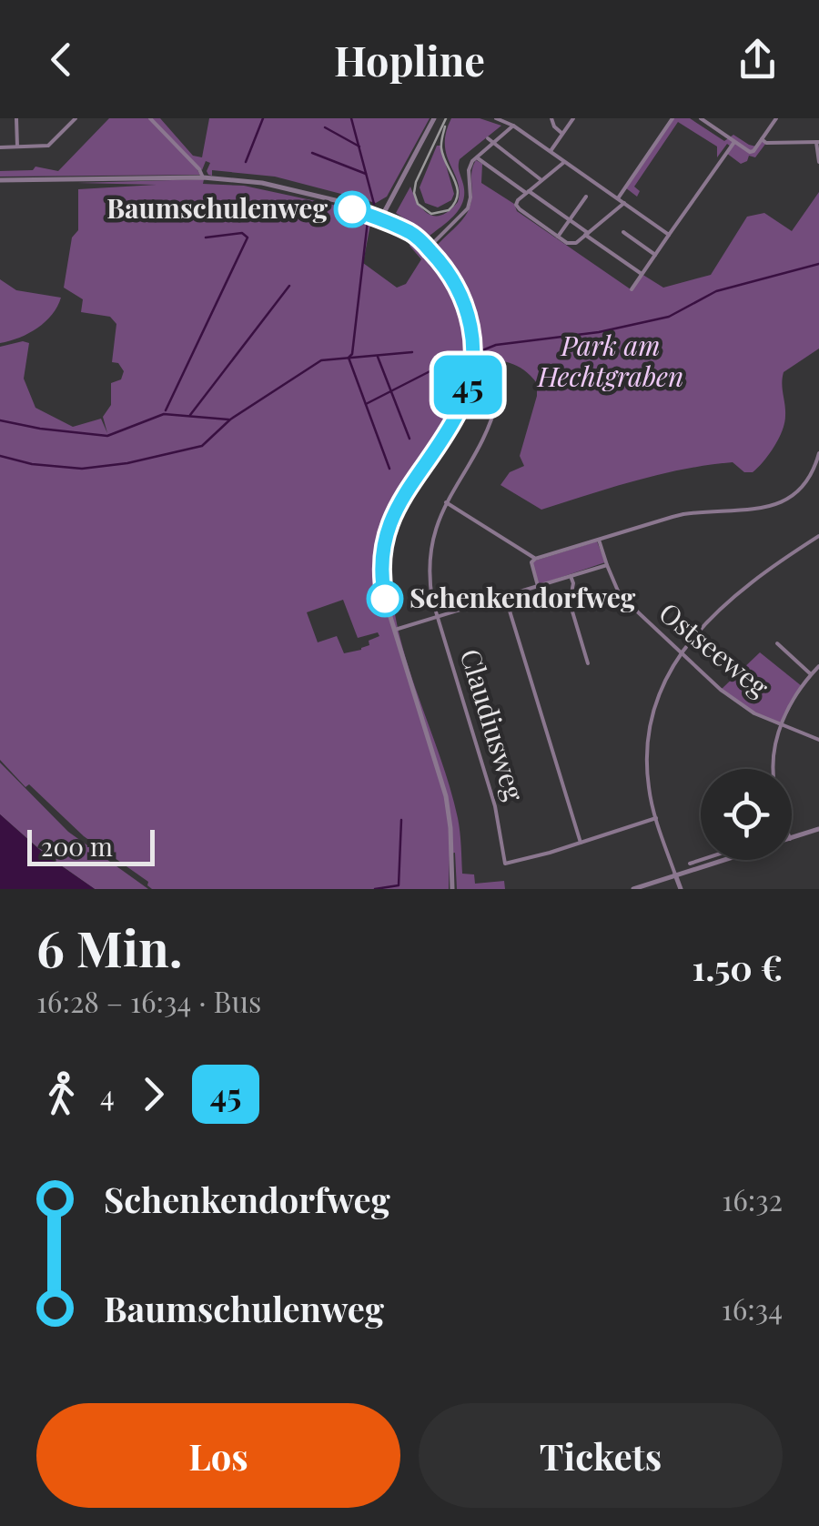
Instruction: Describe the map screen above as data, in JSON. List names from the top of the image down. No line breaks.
{"streets":{"street":["Ostseeweg","Claudiusweg"]},"parks":["Park am Hechtgraben"],"places":["Baumschulenweg","Schenkendorfweg"],"lines":["bus line 45"],"scale_bar":"200 m","page":{"header":"Hopline","on_map":"45","scale":"200 m","heading":["6 Min.","16:28 – 16:34 · Bus","1.50 €"],"legs":["4","45"],"list":[{"name":"Schenkendorfweg","value":"16:32"},{"name":"Baumschulenweg","value":"16:34"}],"buttons":["Los","Tickets"]}}
